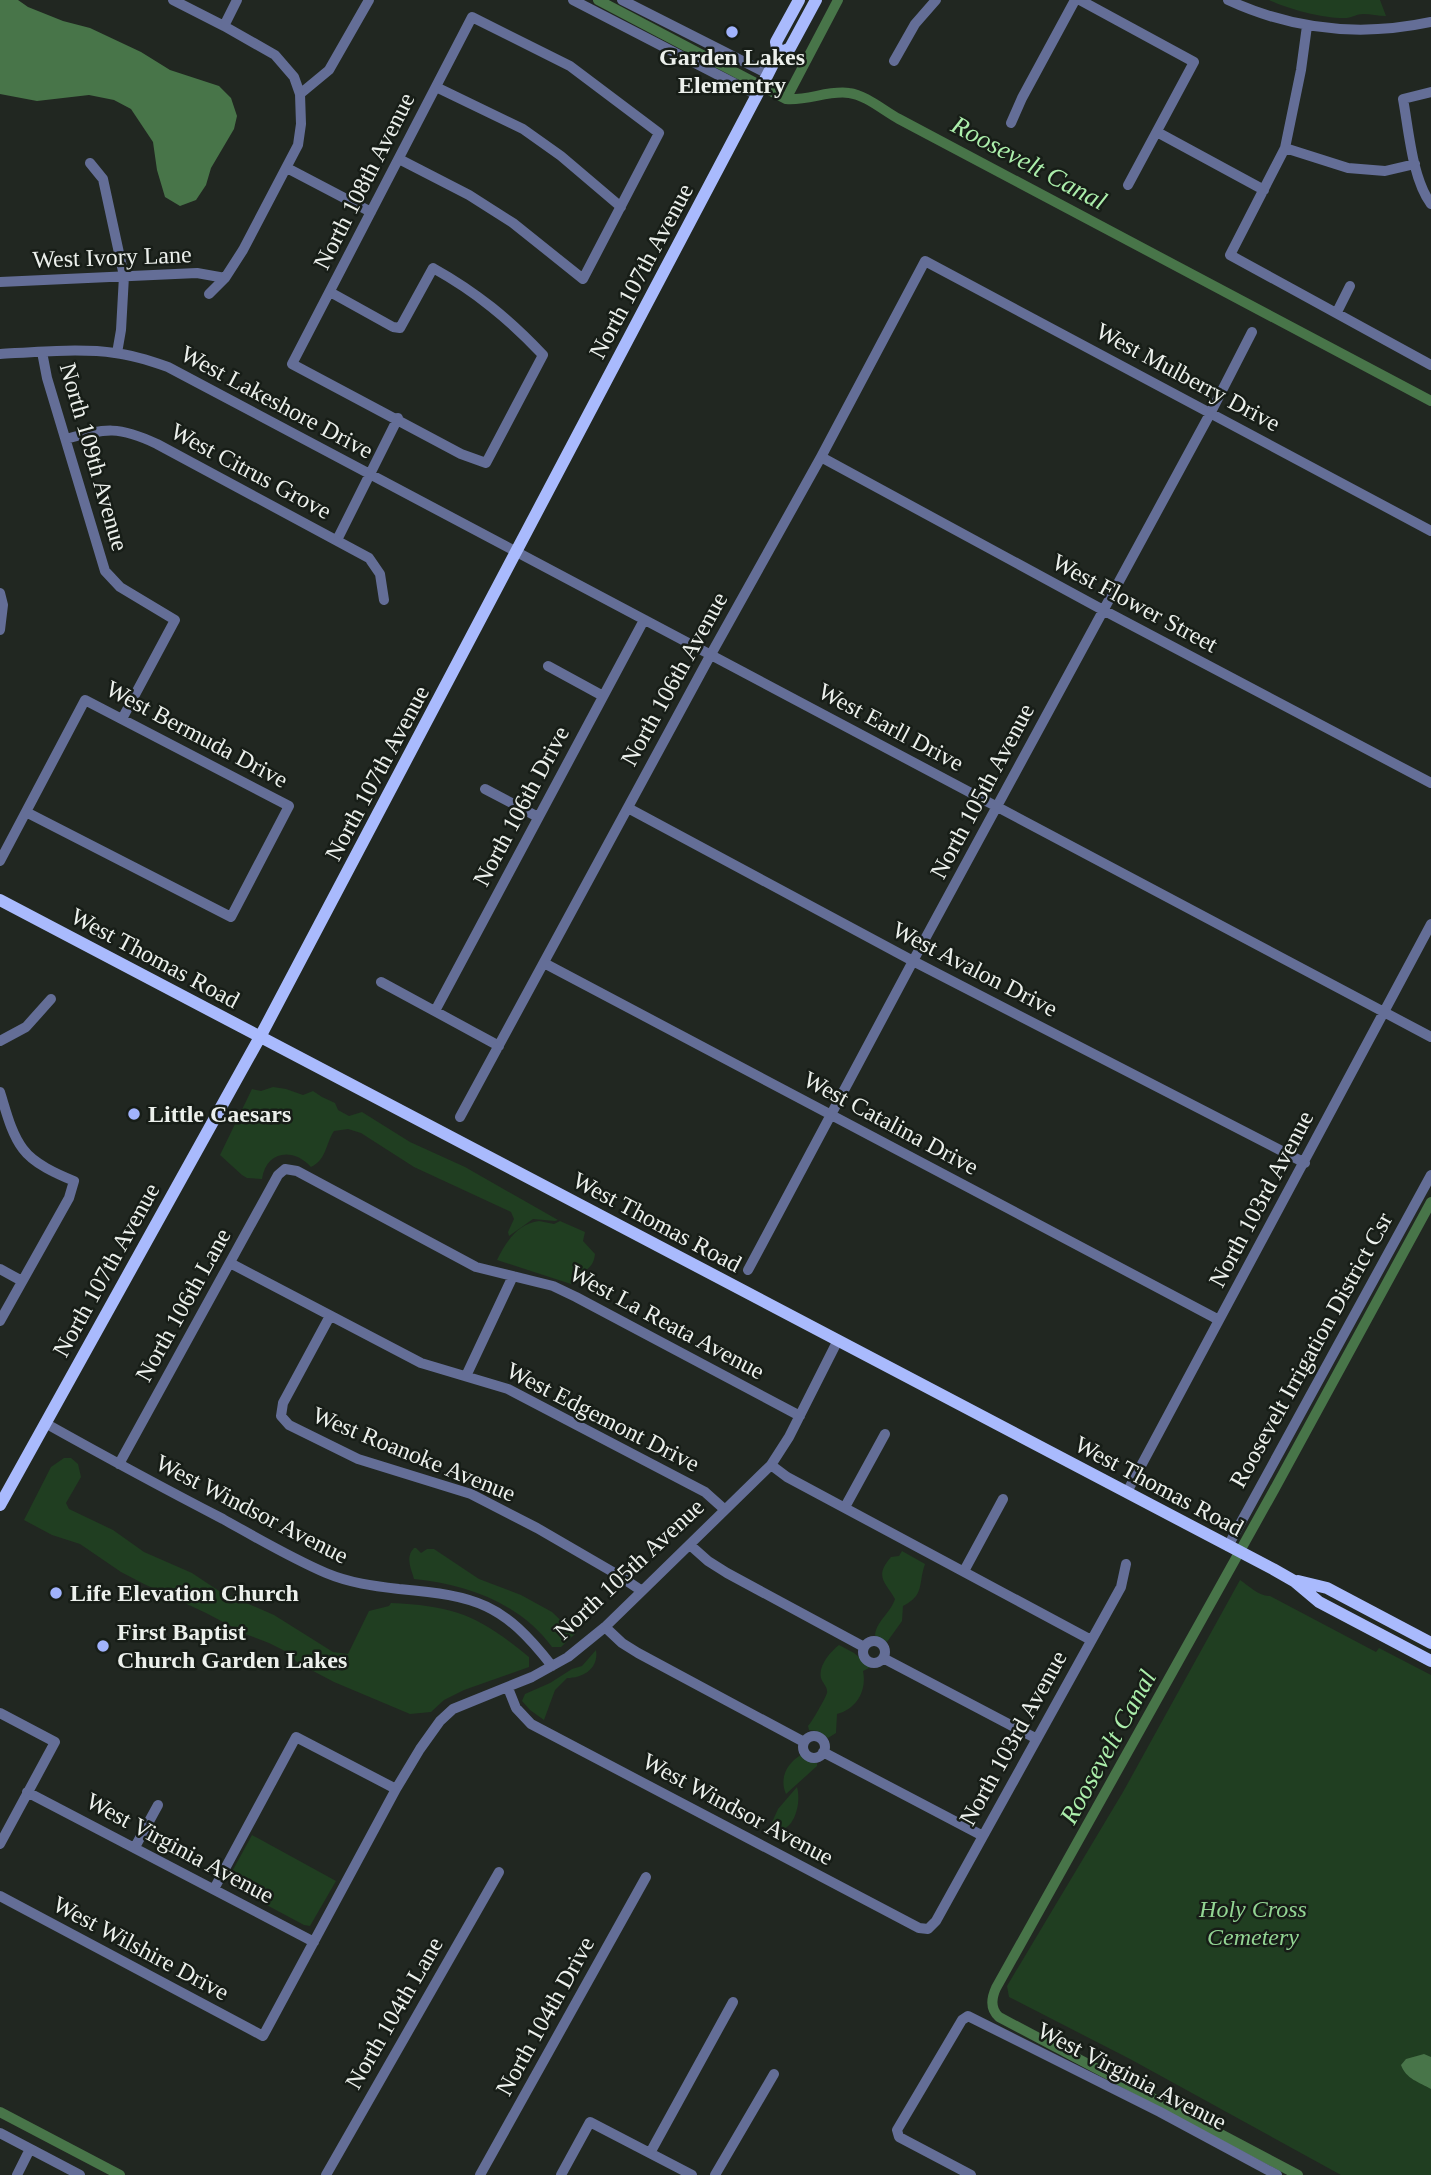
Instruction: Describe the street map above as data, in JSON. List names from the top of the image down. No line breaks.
{"streets":{"main road":["North 107th Avenue","West Thomas Road"],"street":["North 108th Avenue","West Ivory Lane","West Mulberry Drive","West Lakeshore Drive","North 109th Avenue","West Citrus Grove","West Flower Street","North 106th Avenue","West Earll Drive","West Bermuda Drive","North 105th Avenue","North 106th Drive","West Avalon Drive","West Catalina Drive","North 103rd Avenue","North 106th Lane","West La Reata Avenue","Roosevelt Irrigation District Csr","West Edgemont Drive","West Roanoke Avenue","West Windsor Avenue","West Virginia Avenue","West Wilshire Drive","North 104th Lane","North 104th Drive"]},"crossings":[["West Ivory Lane","North 109th Avenue"],["North 107th Avenue","West Lakeshore Drive"],["North 107th Avenue","West Earll Drive"],["North 107th Avenue","West Thomas Road"],["North 107th Avenue","West Windsor Avenue"],["West Mulberry Drive","North 106th Avenue"],["West Mulberry Drive","North 105th Avenue"],["West Lakeshore Drive","North 109th Avenue"],["West Lakeshore Drive","West Earll Drive"],["North 109th Avenue","West Citrus Grove"],["North 109th Avenue","West Bermuda Drive"],["West Flower Street","North 106th Avenue"],["West Flower Street","North 105th Avenue"],["North 106th Avenue","West Earll Drive"],["North 106th Avenue","West Avalon Drive"],["North 106th Avenue","West Catalina Drive"],["West Earll Drive","North 105th Avenue"],["West Earll Drive","North 106th Drive"],["West Earll Drive","North 103rd Avenue"],["North 105th Avenue","West Thomas Road"],["North 105th Avenue","West Avalon Drive"],["North 105th Avenue","West Catalina Drive"],["North 105th Avenue","West La Reata Avenue"],["North 105th Avenue","West Edgemont Drive"],["North 105th Avenue","West Roanoke Avenue"],["North 105th Avenue","West Windsor Avenue"],["North 105th Avenue","West Virginia Avenue"],["North 105th Avenue","West Wilshire Drive"],["West Thomas Road","North 103rd Avenue"],["West Thomas Road","Roosevelt Irrigation District Csr"],["West Avalon Drive","North 103rd Avenue"],["West Catalina Drive","North 103rd Avenue"],["North 103rd Avenue","West Windsor Avenue"],["North 106th Lane","West La Reata Avenue"],["North 106th Lane","West Edgemont Drive"],["North 106th Lane","West Windsor Avenue"],["West Edgemont Drive","West Roanoke Avenue"]],"water":["Roosevelt Canal"],"parks":["Holy Cross Cemetery"],"places":["Garden Lakes Elementry","Little Caesars","Life Elevation Church","First Baptist Church Garden Lakes"]}
